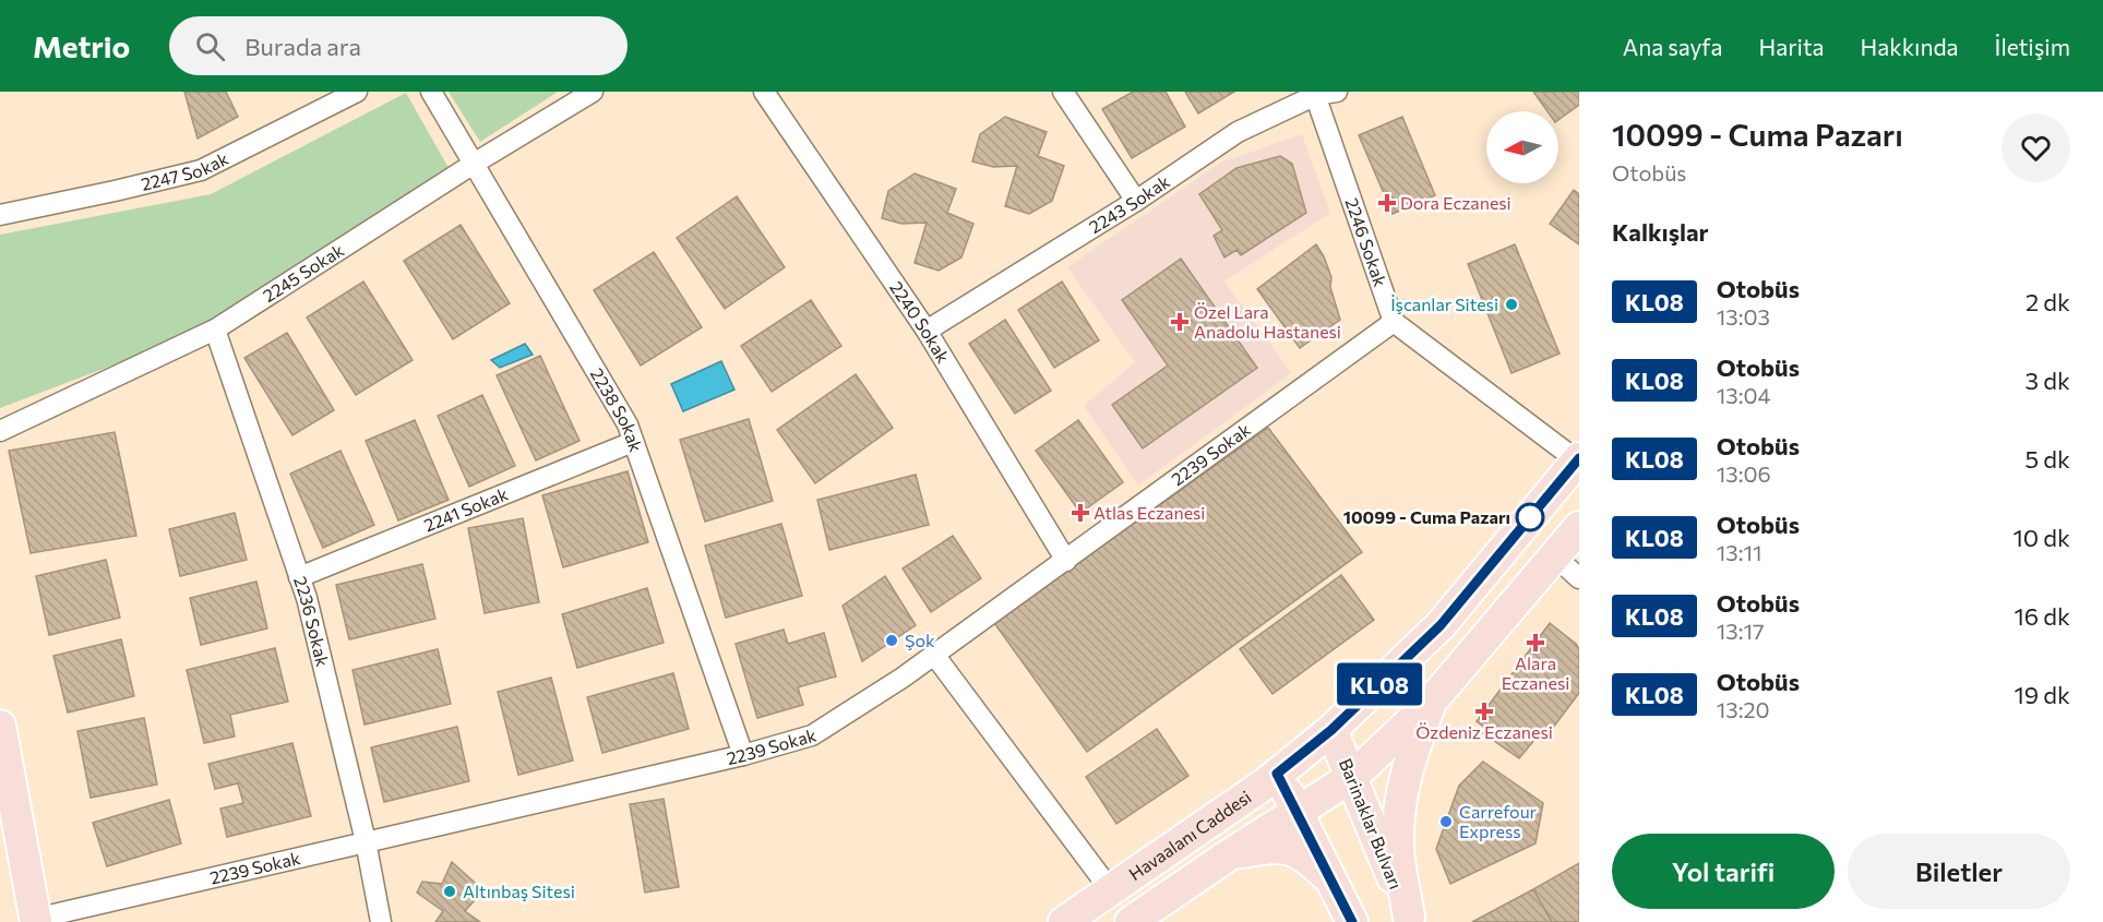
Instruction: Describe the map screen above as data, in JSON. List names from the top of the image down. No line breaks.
{"streets":{"main road":["Barinaklar Bulvarı","Havaalanı Caddesi"],"street":["2247 Sokak","2243 Sokak","2246 Sokak","2245 Sokak","2240 Sokak","2238 Sokak","2239 Sokak","2241 Sokak","2236 Sokak"]},"crossings":[["2243 Sokak","2246 Sokak"],["2243 Sokak","2240 Sokak"],["2246 Sokak","2239 Sokak"],["2245 Sokak","2238 Sokak"],["2245 Sokak","2236 Sokak"],["2240 Sokak","2239 Sokak"],["2238 Sokak","2239 Sokak"],["2238 Sokak","2241 Sokak"],["2239 Sokak","2236 Sokak"],["2241 Sokak","2236 Sokak"],["Barinaklar Bulvarı","Havaalanı Caddesi"]],"places":{"health":["Dora Eczanesi","Özel Lara Anadolu Hastanesi","Atlas Eczanesi","Alara Eczanesi","Özdeniz Eczanesi"],"other":["İşcanlar Sitesi","10099 - Cuma Pazarı","Şok","Carrefour Express","Altınbaş Sitesi"]},"lines":["bus line KL08"],"north":"left","page":{"header":"Metrio","search":"Burada ara","nav":["Ana sayfa","Harita","Hakkında","İletişim"],"on_map":"KL08","heading":[["10099 - Cuma Pazarı","Otobüs"],"Kalkışlar"],"list":[{"mark":"KL08","name":"Otobüs","note":"13:03","value":"2 dk"},{"mark":"KL08","name":"Otobüs","note":"13:04","value":"3 dk"},{"mark":"KL08","name":"Otobüs","note":"13:06","value":"5 dk"},{"mark":"KL08","name":"Otobüs","note":"13:11","value":"10 dk"},{"mark":"KL08","name":"Otobüs","note":"13:17","value":"16 dk"},{"mark":"KL08","name":"Otobüs","note":"13:20","value":"19 dk"}],"buttons":["Yol tarifi","Biletler"]}}
